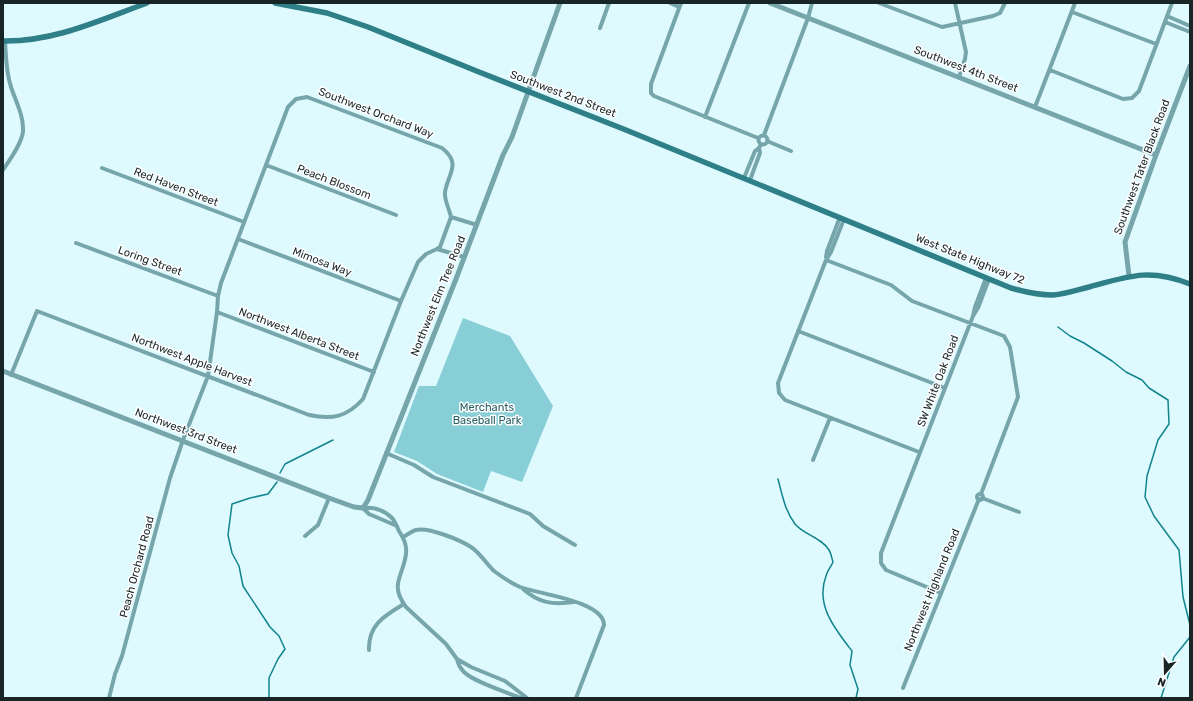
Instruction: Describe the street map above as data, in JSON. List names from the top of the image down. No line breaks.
{"streets":{"main road":["Southwest 2nd Street","West State Highway 72"],"street":["Southwest 4th Street","Southwest Orchard Way","Southwest Tater Black Road","Peach Blossom","Red Haven Street","Loring Street","Mimosa Way","Northwest Elm Tree Road","Northwest Alberta Street","Northwest Apple Harvest","SW White Oak Road","Northwest 3rd Street","Peach Orchard Road","Northwest Highland Road"]},"crossings":[["Southwest 4th Street","Southwest Tater Black Road"],["Southwest 2nd Street","West State Highway 72"],["Southwest 2nd Street","Northwest Elm Tree Road"],["Southwest Orchard Way","Peach Blossom"],["Southwest Orchard Way","Red Haven Street"],["Southwest Orchard Way","Loring Street"],["Southwest Orchard Way","Mimosa Way"],["Southwest Orchard Way","Northwest Alberta Street"],["Southwest Orchard Way","Northwest Apple Harvest"],["Southwest Orchard Way","Peach Orchard Road"],["Southwest Tater Black Road","West State Highway 72"],["West State Highway 72","SW White Oak Road"],["Northwest Elm Tree Road","Northwest 3rd Street"],["Northwest Alberta Street","Northwest Apple Harvest"],["Northwest Apple Harvest","Northwest 3rd Street"],["Northwest Apple Harvest","Peach Orchard Road"],["SW White Oak Road","Northwest Highland Road"],["Northwest 3rd Street","Peach Orchard Road"]],"parks":["Merchants Baseball Park"],"north":"bottom"}
